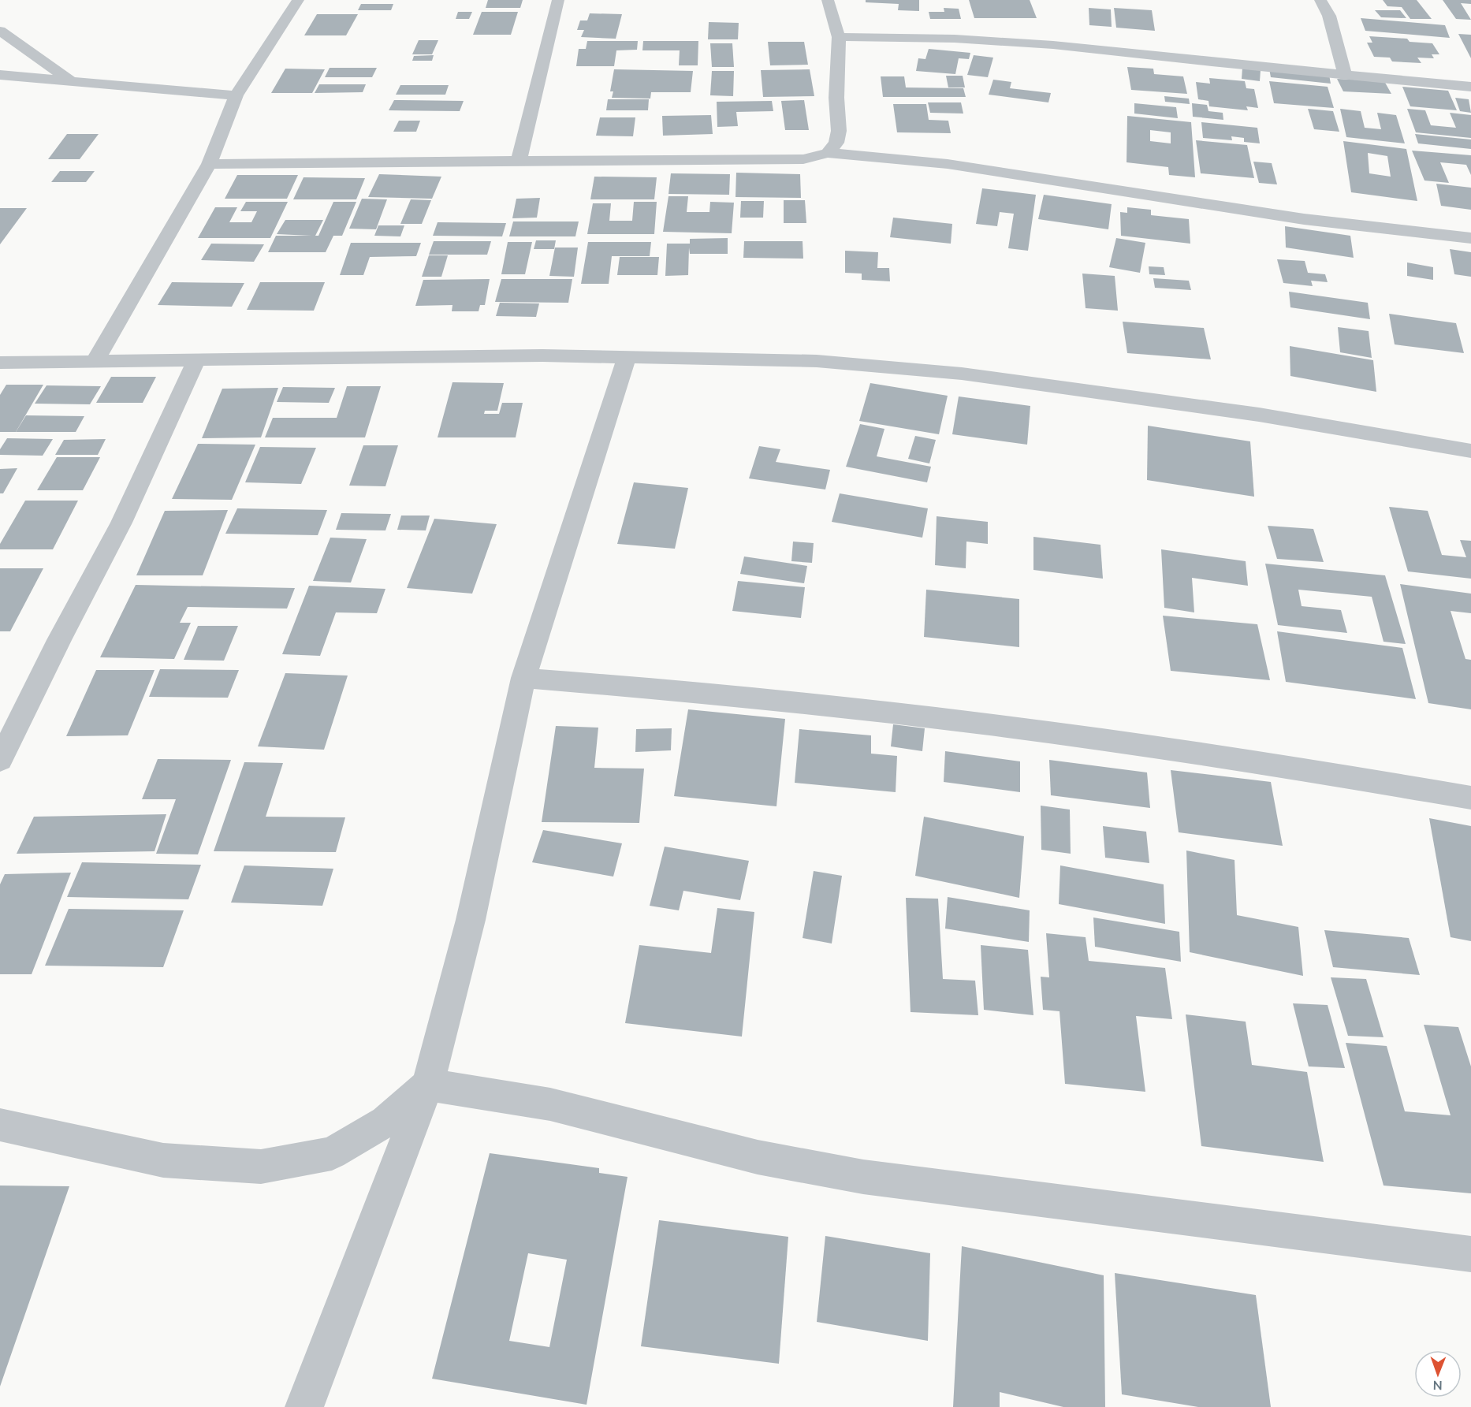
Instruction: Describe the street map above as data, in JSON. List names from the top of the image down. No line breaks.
{"north":"bottom"}
